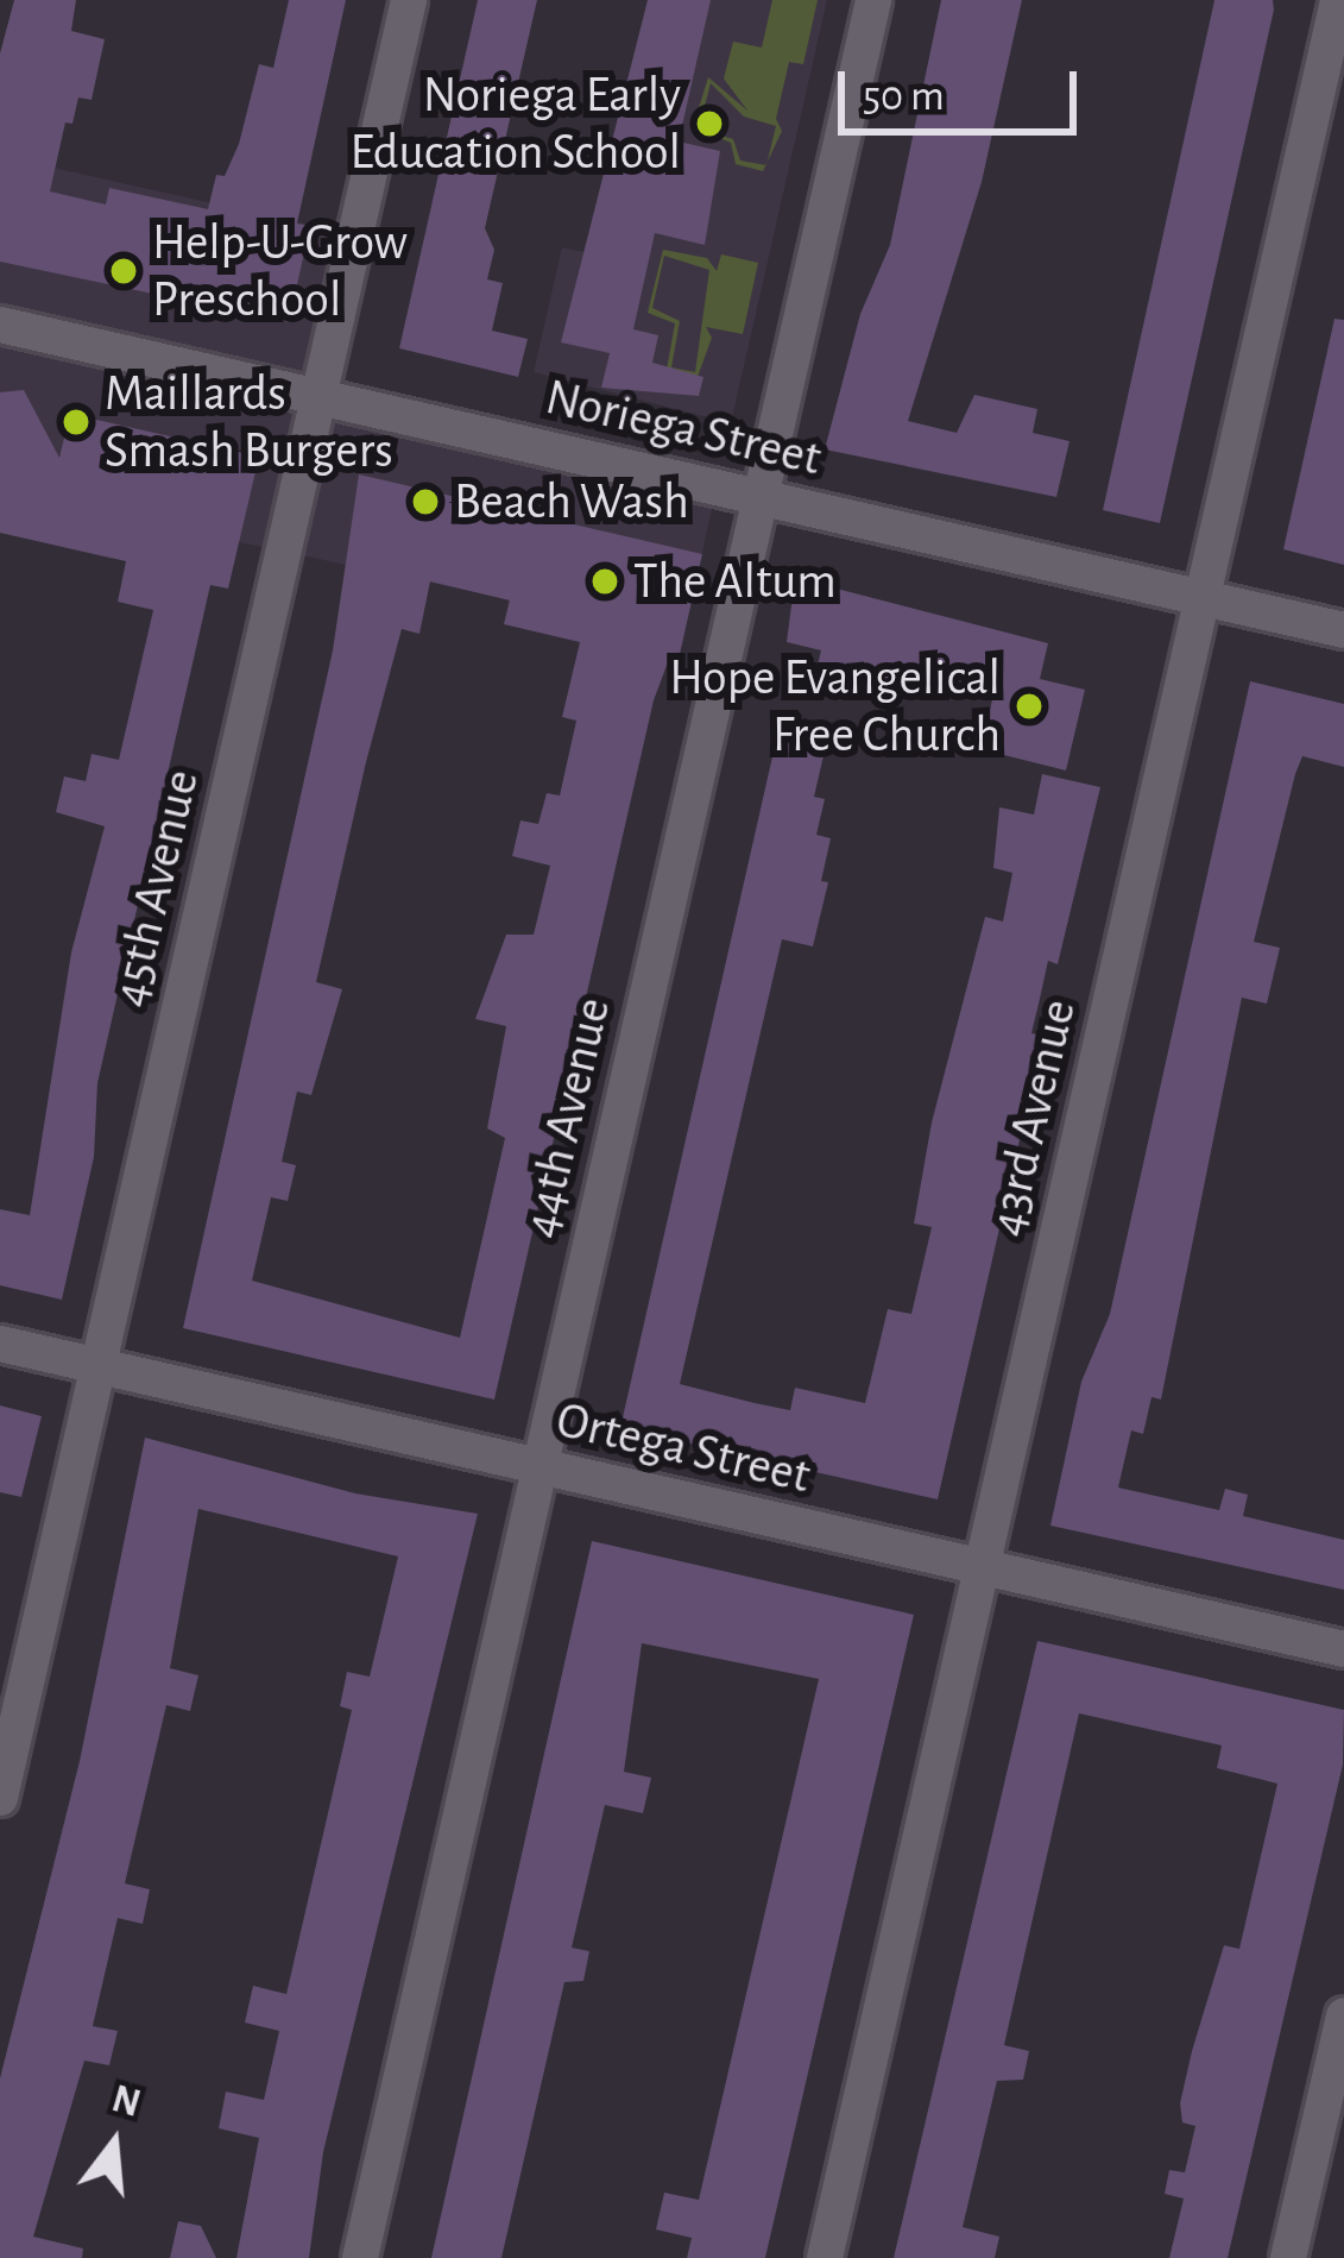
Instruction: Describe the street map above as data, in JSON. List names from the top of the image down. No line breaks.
{"streets":{"street":["Noriega Street","45th Avenue","44th Avenue","43rd Avenue","Ortega Street"]},"crossings":[["Noriega Street","45th Avenue"],["Noriega Street","44th Avenue"],["Noriega Street","43rd Avenue"],["45th Avenue","Ortega Street"],["44th Avenue","Ortega Street"],["43rd Avenue","Ortega Street"]],"places":["Noriega Early Education School","Help-U-Grow Preschool","Maillards Smash Burgers","Beach Wash","The Altum","Hope Evangelical Free Church"],"scale_bar":"50 m","north":"top"}
